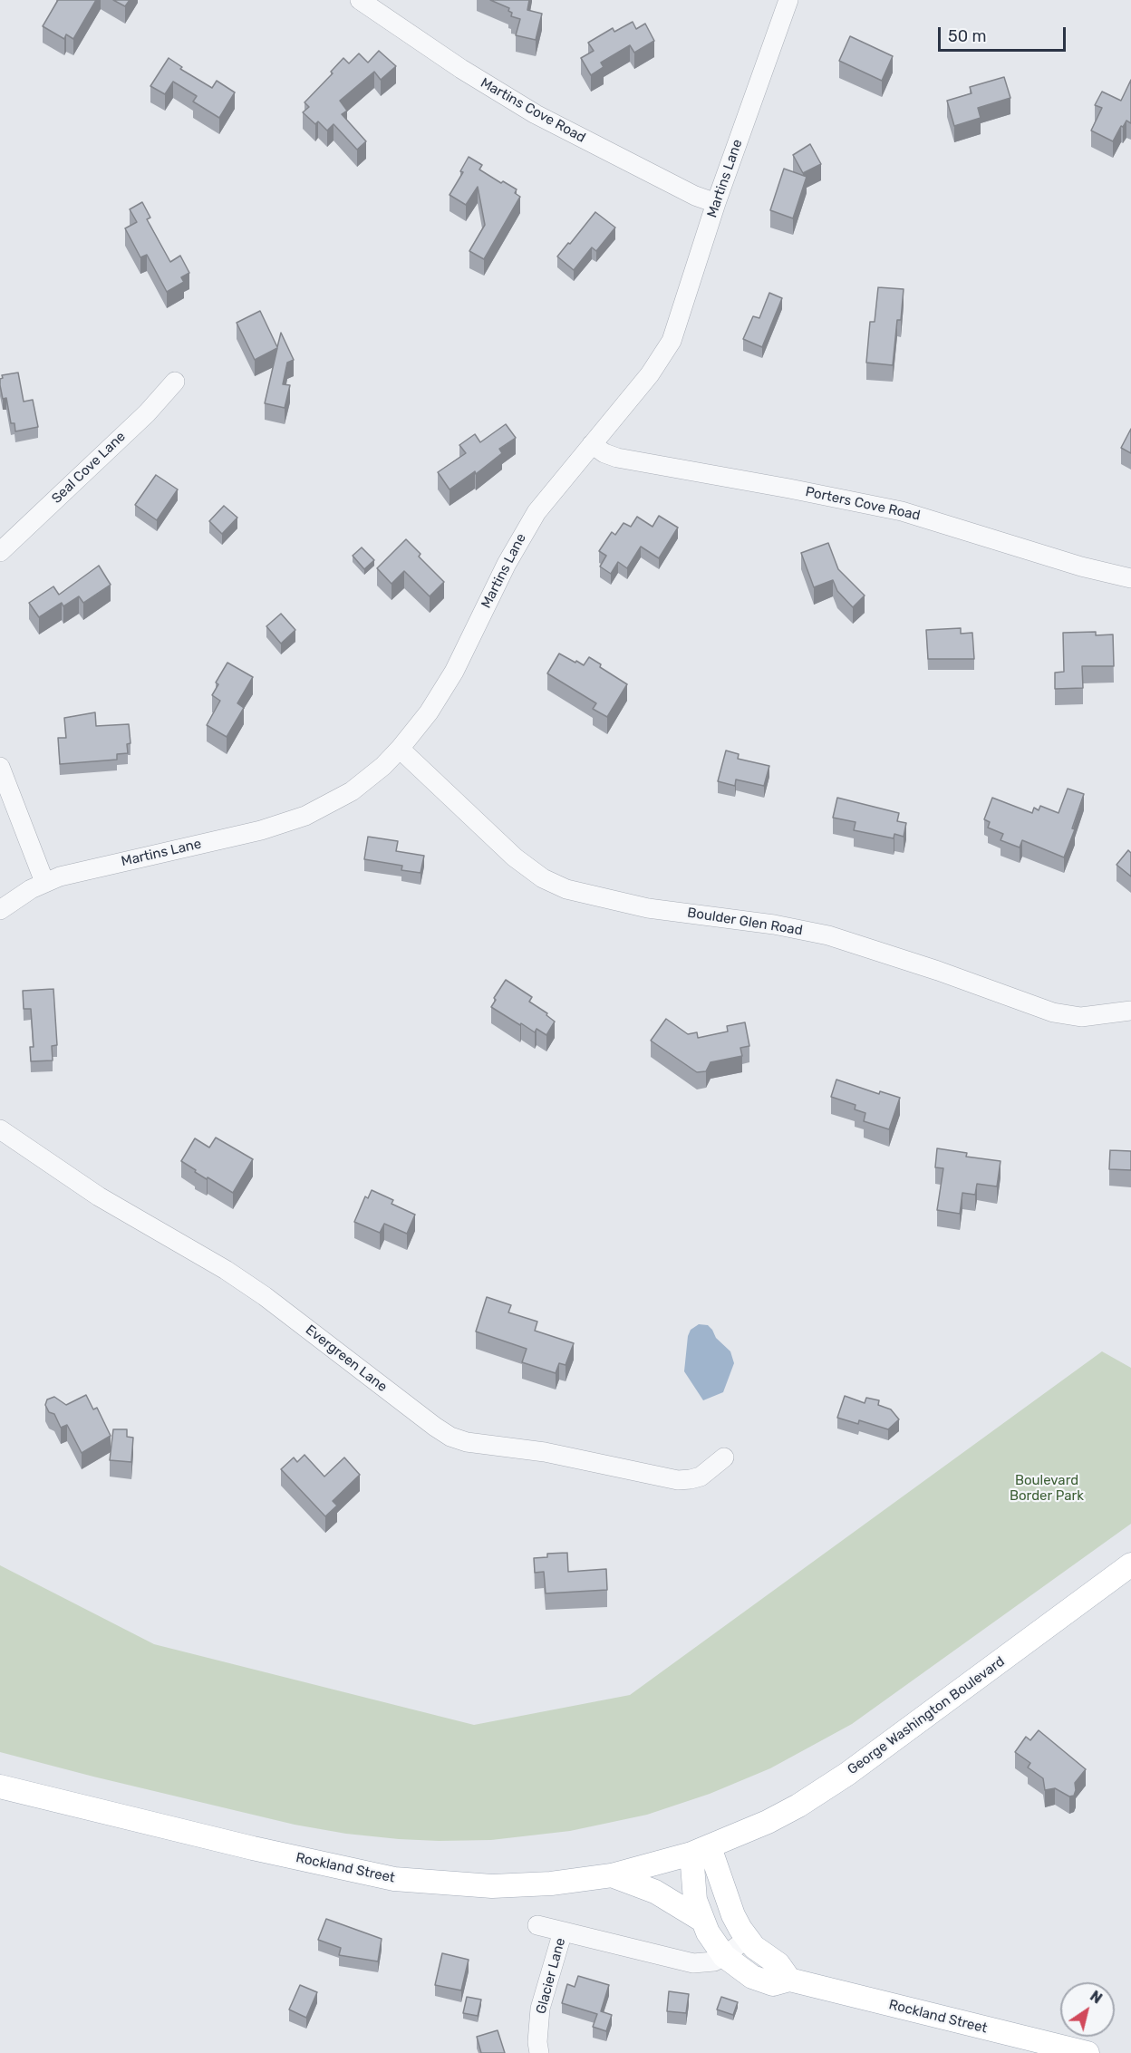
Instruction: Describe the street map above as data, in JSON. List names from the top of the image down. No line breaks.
{"streets":{"main road":["George Washington Boulevard","Rockland Street"],"street":["Martins Cove Road","Martins Lane","Seal Cove Lane","Porters Cove Road","Boulder Glen Road","Evergreen Lane","Glacier Lane"]},"crossings":[["Martins Cove Road","Martins Lane"],["Martins Lane","Porters Cove Road"],["Martins Lane","Boulder Glen Road"],["George Washington Boulevard","Rockland Street"]],"parks":["Boulevard Border Park"],"scale_bar":"50 m","north":"top right"}
